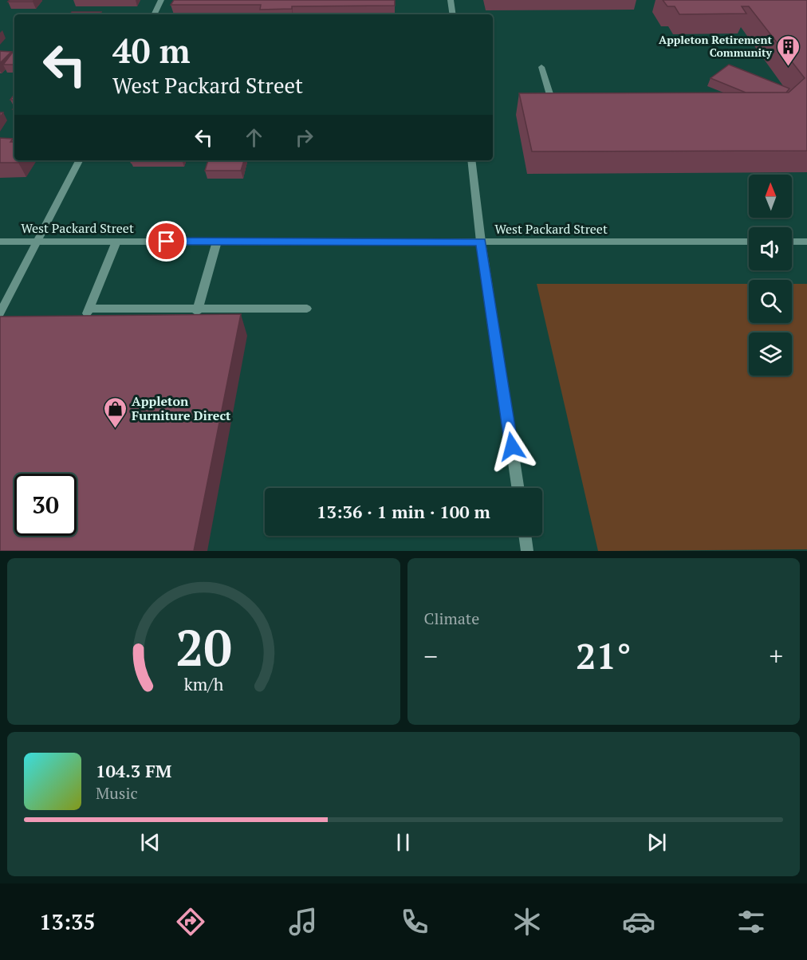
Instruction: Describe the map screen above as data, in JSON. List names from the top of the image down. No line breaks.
{"streets":{"street":["West Packard Street"]},"places":{"building":["Appleton Retirement Community"],"shop":["Appleton Furniture Direct"]},"north":"top","page":{"turn":["40 m","West Packard Street"],"limit":"30","trip":"13:36 · 1 min · 100 m","tile":"Climate","heat":["−","21°","+"],"song":["104.3 FM","Music"],"tabs":"13:35","gauge":["20","km/h"]}}
